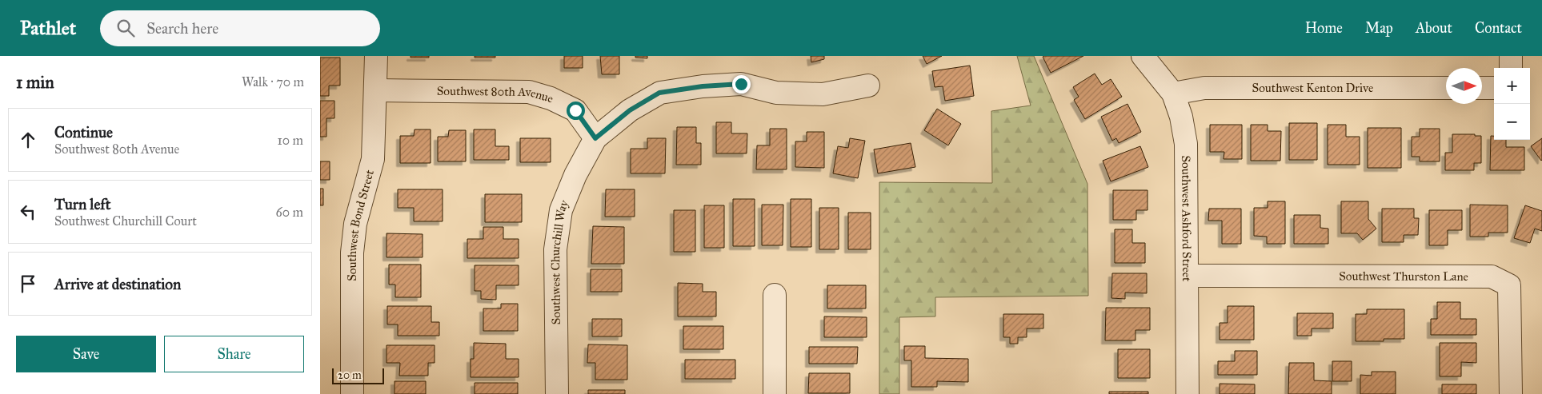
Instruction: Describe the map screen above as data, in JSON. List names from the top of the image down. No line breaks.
{"streets":{"street":["Southwest Kenton Drive","Southwest 80th Avenue","Southwest Ashford Street","Southwest Bond Street","Southwest Churchill Way","Southwest Thurston Lane"]},"crossings":[["Southwest Kenton Drive","Southwest Ashford Street"],["Southwest 80th Avenue","Southwest Bond Street"],["Southwest 80th Avenue","Southwest Churchill Way"],["Southwest Ashford Street","Southwest Thurston Lane"]],"scale_bar":"20 m","north":"right","page":{"header":"Pathlet","search":"Search here","nav":["Home","Map","About","Contact"],"heading":["1 min","Walk · 70 m"],"map_buttons":["+","−"],"list":[["Continue","Southwest 80th Avenue","10 m"],["Turn left","Southwest Churchill Court","60 m"],"Arrive at destination"],"buttons":["Save","Share"],"scale":"20 m"}}
